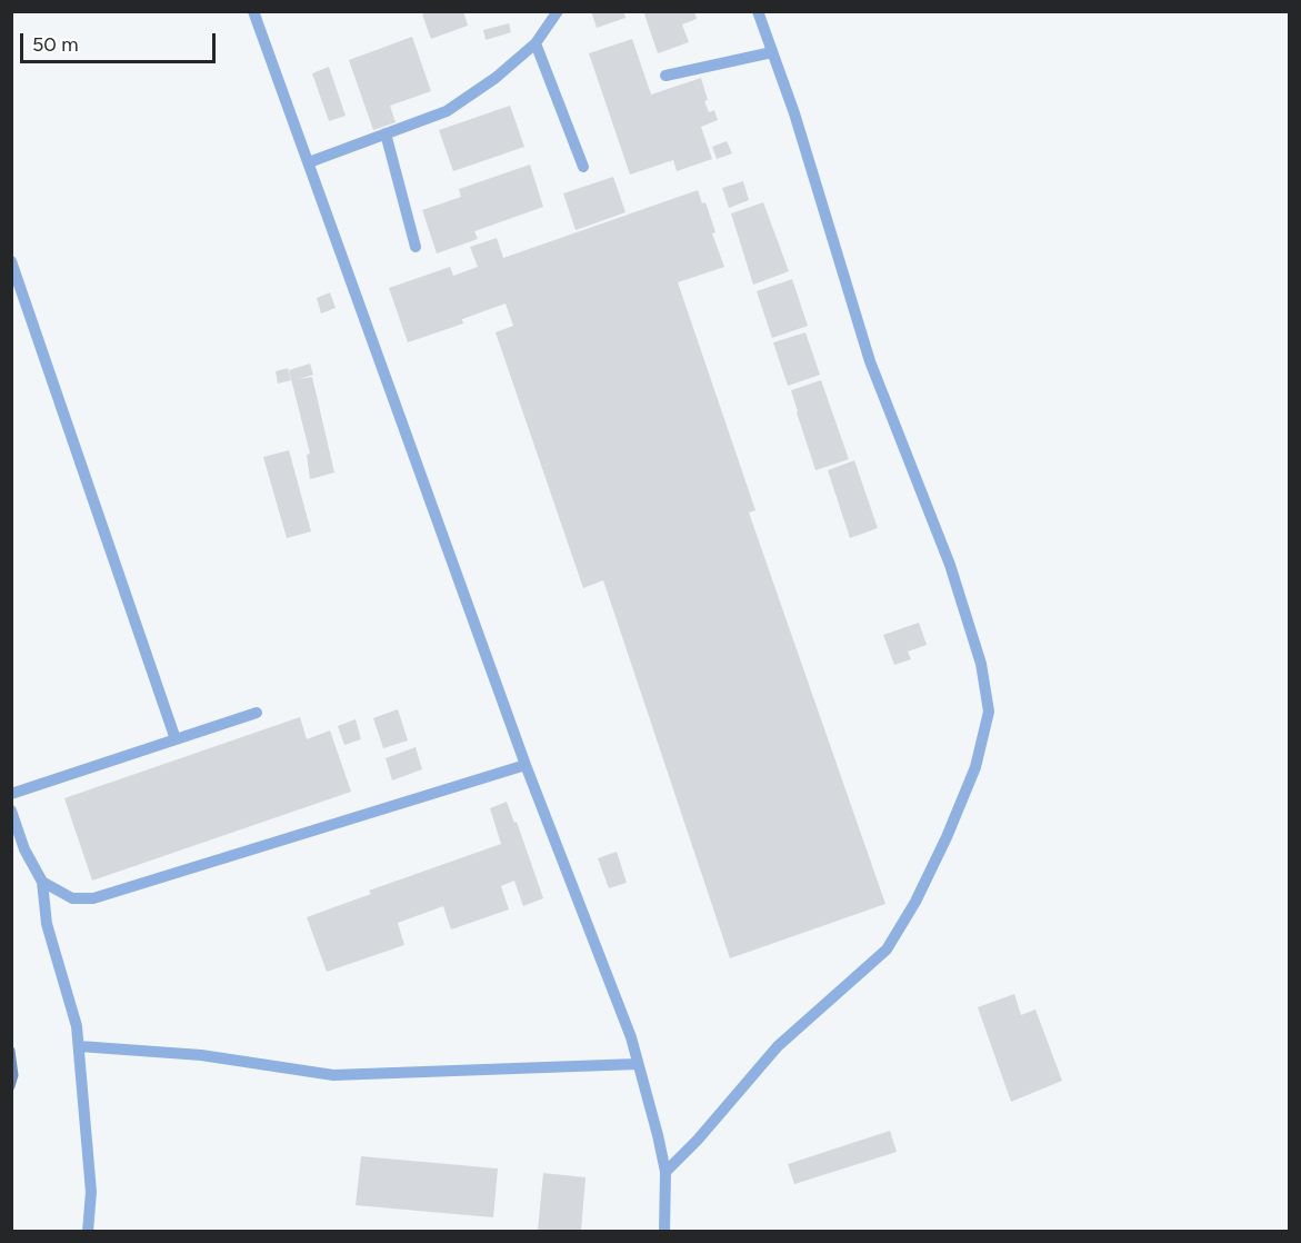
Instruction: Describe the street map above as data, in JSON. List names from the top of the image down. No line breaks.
{"scale_bar":"50 m"}
